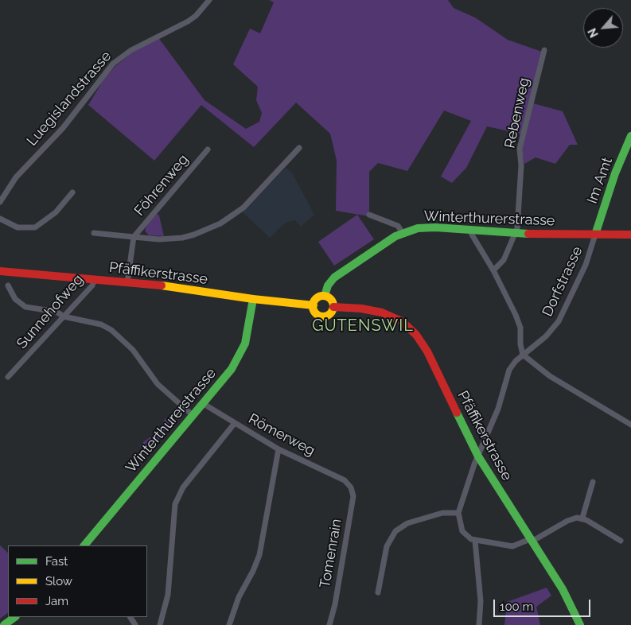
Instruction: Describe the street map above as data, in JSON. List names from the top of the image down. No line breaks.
{"streets":{"main road":["Im Amt","Winterthurerstrasse","Pfäffikerstrasse"],"street":["Luegislandstrasse","Rebenweg","Föhrenweg","Dorfstrasse","Sunnehofweg","Römerweg","Tomenrain"]},"crossings":[["Rebenweg","Winterthurerstrasse"],["Im Amt","Winterthurerstrasse"],["Im Amt","Dorfstrasse"],["Winterthurerstrasse","Pfäffikerstrasse"],["Winterthurerstrasse","Dorfstrasse"],["Winterthurerstrasse","Römerweg"],["Pfäffikerstrasse","Dorfstrasse"],["Pfäffikerstrasse","Sunnehofweg"],["Römerweg","Tomenrain"]],"districts":["GUTENSWIL"],"legend":["Fast","Slow","Jam"],"scale_bar":"100 m","north":"bottom left"}
